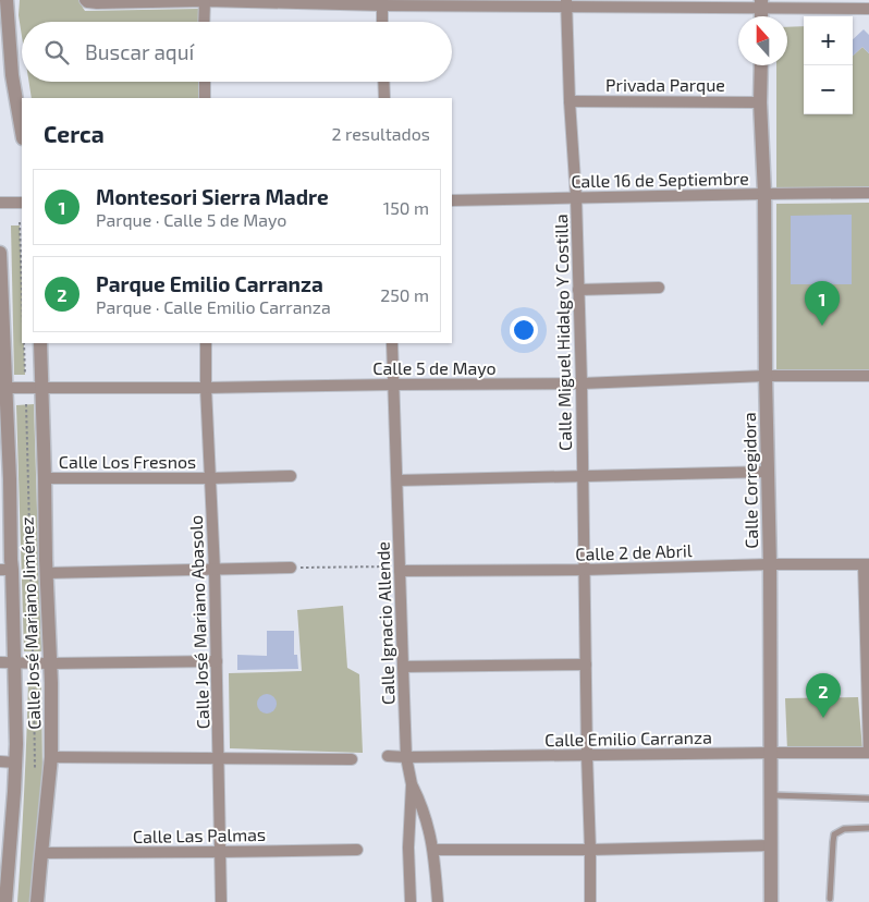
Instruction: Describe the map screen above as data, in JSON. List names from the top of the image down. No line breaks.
{"streets":{"street":["Privada Parque","Calle 16 de Septiembre","Calle Miguel Hidalgo Y Costilla","Calle 5 de Mayo","Calle Los Fresnos","Calle Corregidora","Calle 2 de Abril","Calle José Mariano Abasolo","Calle José Mariano Jiménez","Calle Ignacio Allende","Calle Emilio Carranza","Calle Las Palmas"]},"crossings":[["Privada Parque","Calle Miguel Hidalgo Y Costilla"],["Privada Parque","Calle Corregidora"],["Calle 16 de Septiembre","Calle Miguel Hidalgo Y Costilla"],["Calle 16 de Septiembre","Calle Corregidora"],["Calle Miguel Hidalgo Y Costilla","Calle 5 de Mayo"],["Calle Miguel Hidalgo Y Costilla","Calle 2 de Abril"],["Calle Miguel Hidalgo Y Costilla","Calle Emilio Carranza"],["Calle 5 de Mayo","Calle Corregidora"],["Calle 5 de Mayo","Calle José Mariano Abasolo"],["Calle 5 de Mayo","Calle José Mariano Jiménez"],["Calle 5 de Mayo","Calle Ignacio Allende"],["Calle Los Fresnos","Calle José Mariano Abasolo"],["Calle Los Fresnos","Calle José Mariano Jiménez"],["Calle Corregidora","Calle 2 de Abril"],["Calle Corregidora","Calle Emilio Carranza"],["Calle 2 de Abril","Calle Ignacio Allende"],["Calle José Mariano Abasolo","Calle Las Palmas"],["Calle José Mariano Jiménez","Calle Las Palmas"],["Calle Ignacio Allende","Calle Emilio Carranza"]],"north":"top","page":{"map_buttons":["+","−"],"search":"Buscar aquí","heading":["Cerca","2 resultados"],"list":[{"mark":"1","name":"Montesori Sierra Madre","note":"Parque · Calle 5 de Mayo","value":"150 m"},{"mark":"2","name":"Parque Emilio Carranza","note":"Parque · Calle Emilio Carranza","value":"250 m"}],"pins":["1","2"]}}
